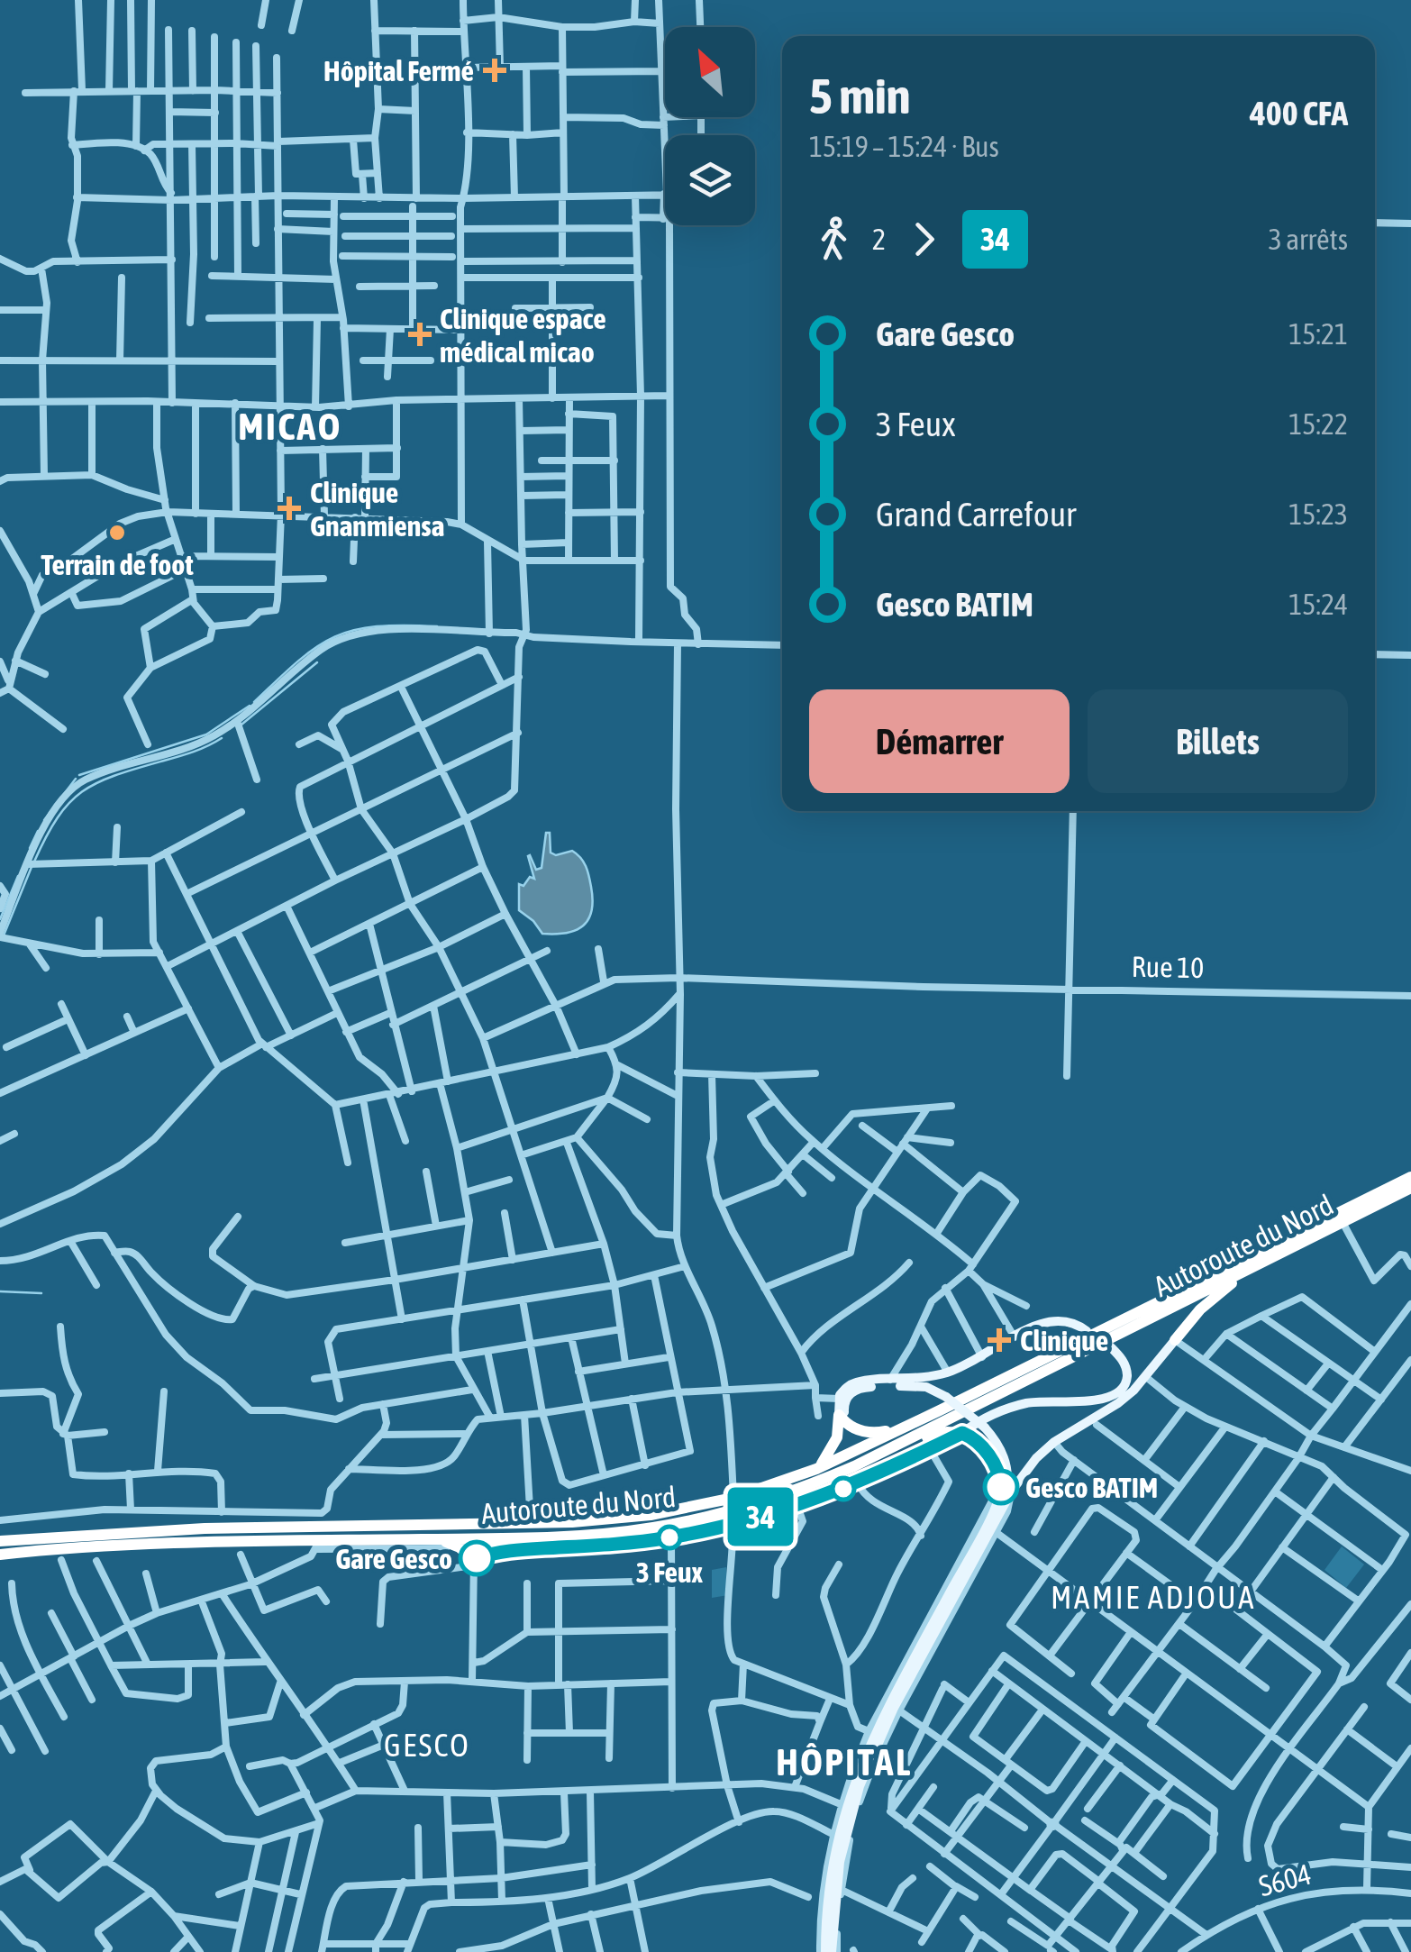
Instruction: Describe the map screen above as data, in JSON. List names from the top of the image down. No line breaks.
{"streets":{"highway":["Autoroute du Nord"],"street":["Rue 10","S604"]},"districts":["MICAO","MAMIE ADJOUA","GESCO","HÔPITAL"],"places":{"health":["Hôpital Fermé","Clinique espace médical micao","Clinique Gnanmiensa","Clinique"],"other":["Terrain de foot","Gesco BATIM","3 Feux","Gare Gesco"]},"lines":["bus line 34"],"north":"top left","page":{"on_map":"34","heading":["5 min","15:19 – 15:24 · Bus","400 CFA"],"legs":["2","34","3 arrêts"],"list":[{"name":"Gare Gesco","value":"15:21"},{"name":"3 Feux","value":"15:22"},{"name":"Grand Carrefour","value":"15:23"},{"name":"Gesco BATIM","value":"15:24"}],"buttons":["Démarrer","Billets"]}}
